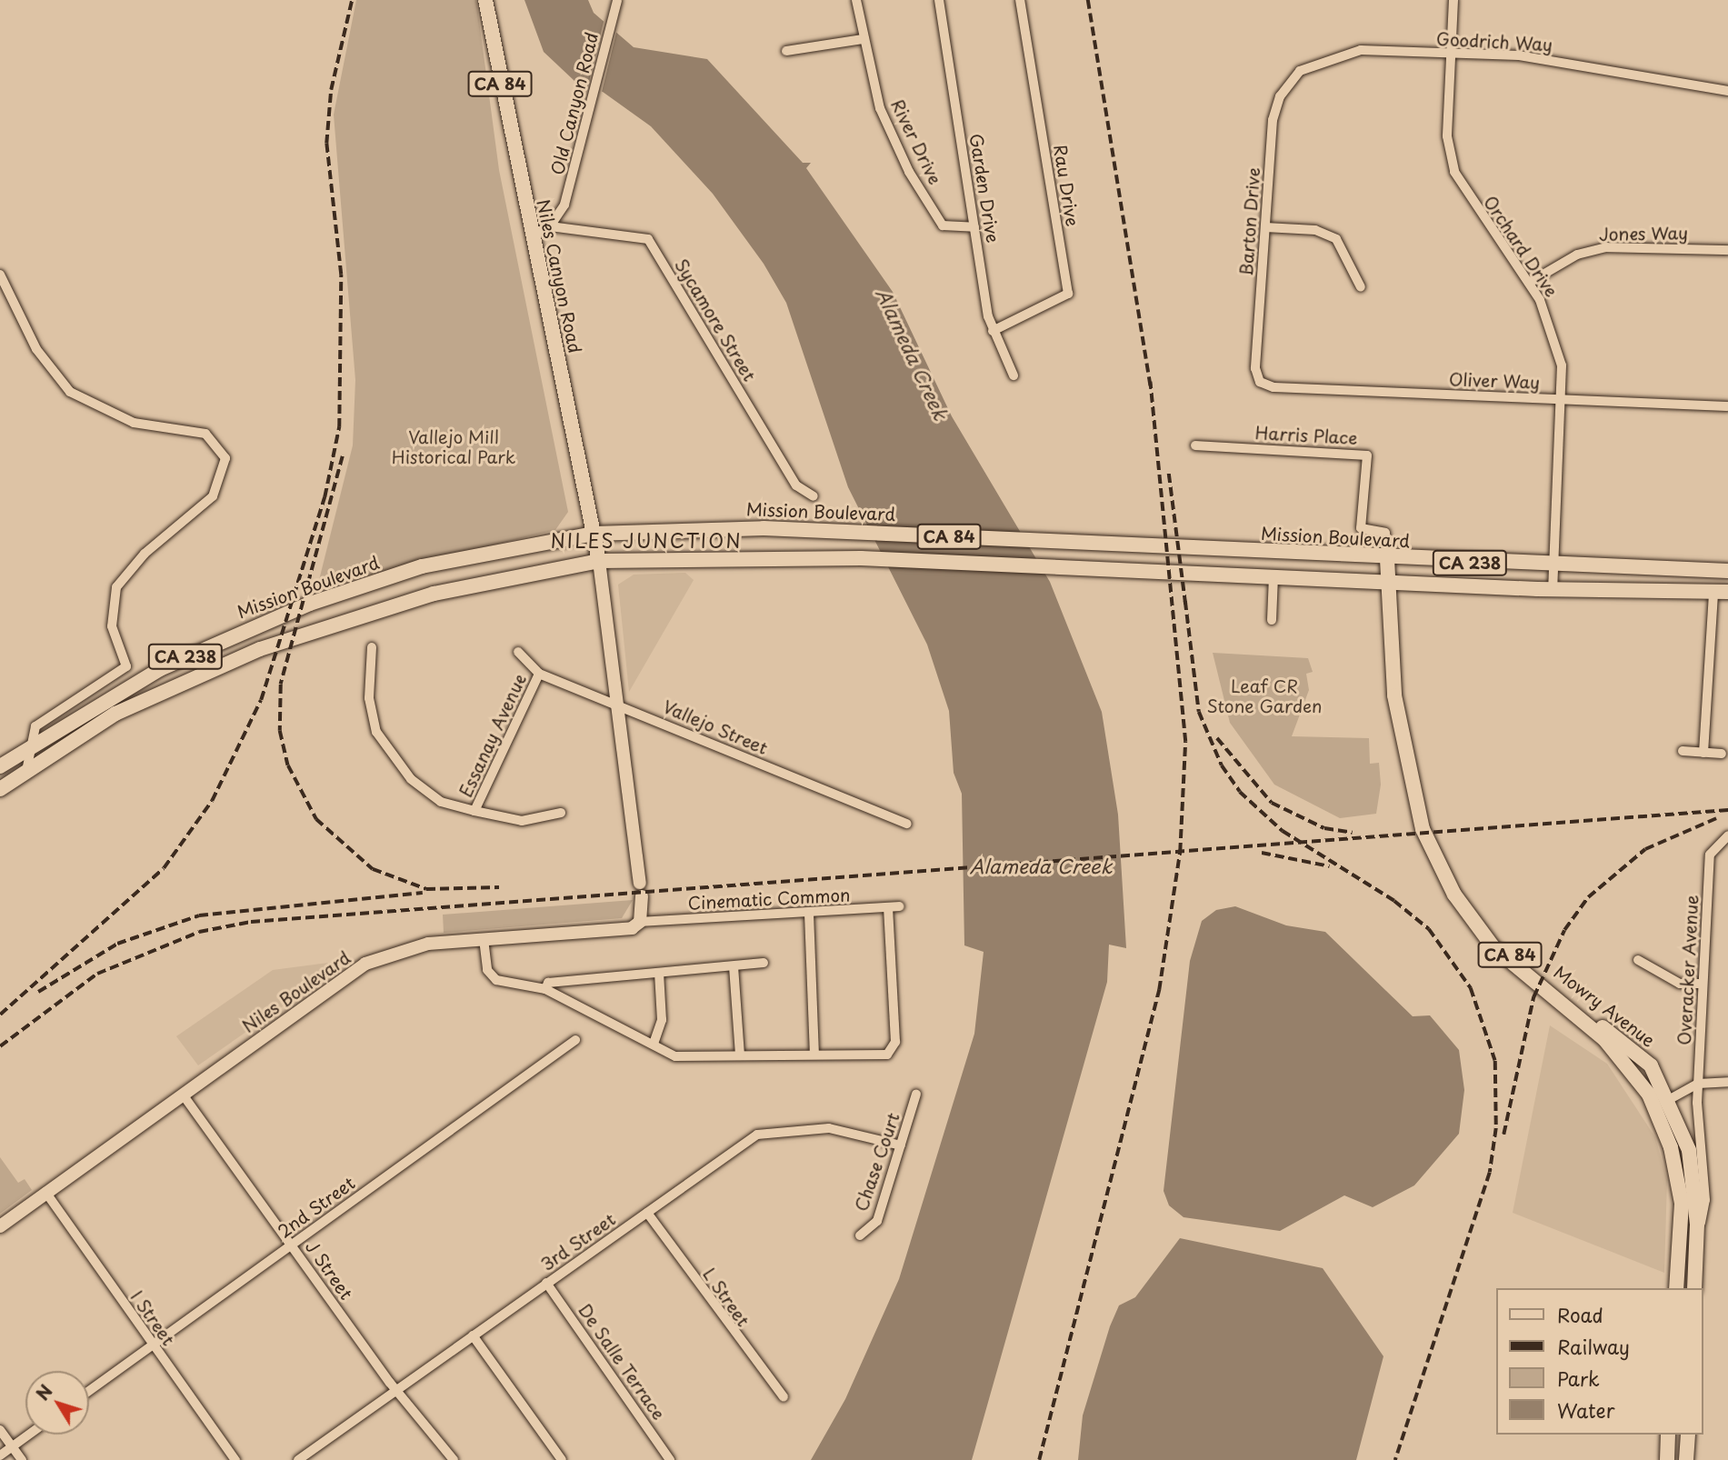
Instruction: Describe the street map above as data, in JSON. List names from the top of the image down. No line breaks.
{"streets":{"main road":["CA 84","Niles Canyon Road","Mission Boulevard","CA 238","Niles Boulevard","Mowry Avenue"],"street":["Goodrich Way","Old Canyon Road","River Drive","Rau Drive","Garden Drive","Barton Drive","Jones Way","Orchard Drive","Sycamore Street","Oliver Way","Harris Place","Vallejo Street","Essanay Avenue","Cinematic Common","Overacker Avenue","Chase Court","2nd Street","3rd Street","J Street","L Street","I Street","De Salle Terrace"]},"crossings":[["Goodrich Way","Barton Drive"],["Goodrich Way","Orchard Drive"],["CA 84","Niles Canyon Road"],["CA 84","CA 238"],["CA 84","Mowry Avenue"],["Old Canyon Road","Sycamore Street"],["River Drive","Garden Drive"],["Rau Drive","Garden Drive"],["Barton Drive","Oliver Way"],["Jones Way","Orchard Drive"],["Orchard Drive","Oliver Way"],["Orchard Drive","Mission Boulevard"],["Orchard Drive","CA 238"],["Niles Canyon Road","Mission Boulevard"],["Niles Canyon Road","CA 238"],["Harris Place","Mission Boulevard"],["Harris Place","Mowry Avenue"],["Mission Boulevard","Mowry Avenue"],["CA 238","Mowry Avenue"],["Vallejo Street","Essanay Avenue"],["Cinematic Common","Niles Boulevard"],["Overacker Avenue","Mowry Avenue"],["Niles Boulevard","J Street"],["Niles Boulevard","I Street"],["Chase Court","3rd Street"],["2nd Street","J Street"],["2nd Street","I Street"],["3rd Street","J Street"],["3rd Street","L Street"],["3rd Street","De Salle Terrace"]],"districts":["NILES JUNCTION"],"water":["Alameda Creek"],"parks":["Vallejo Mill Historical Park","Leaf CR Stone Garden"],"legend":["Road","Railway","Park","Water"],"north":"top left"}
